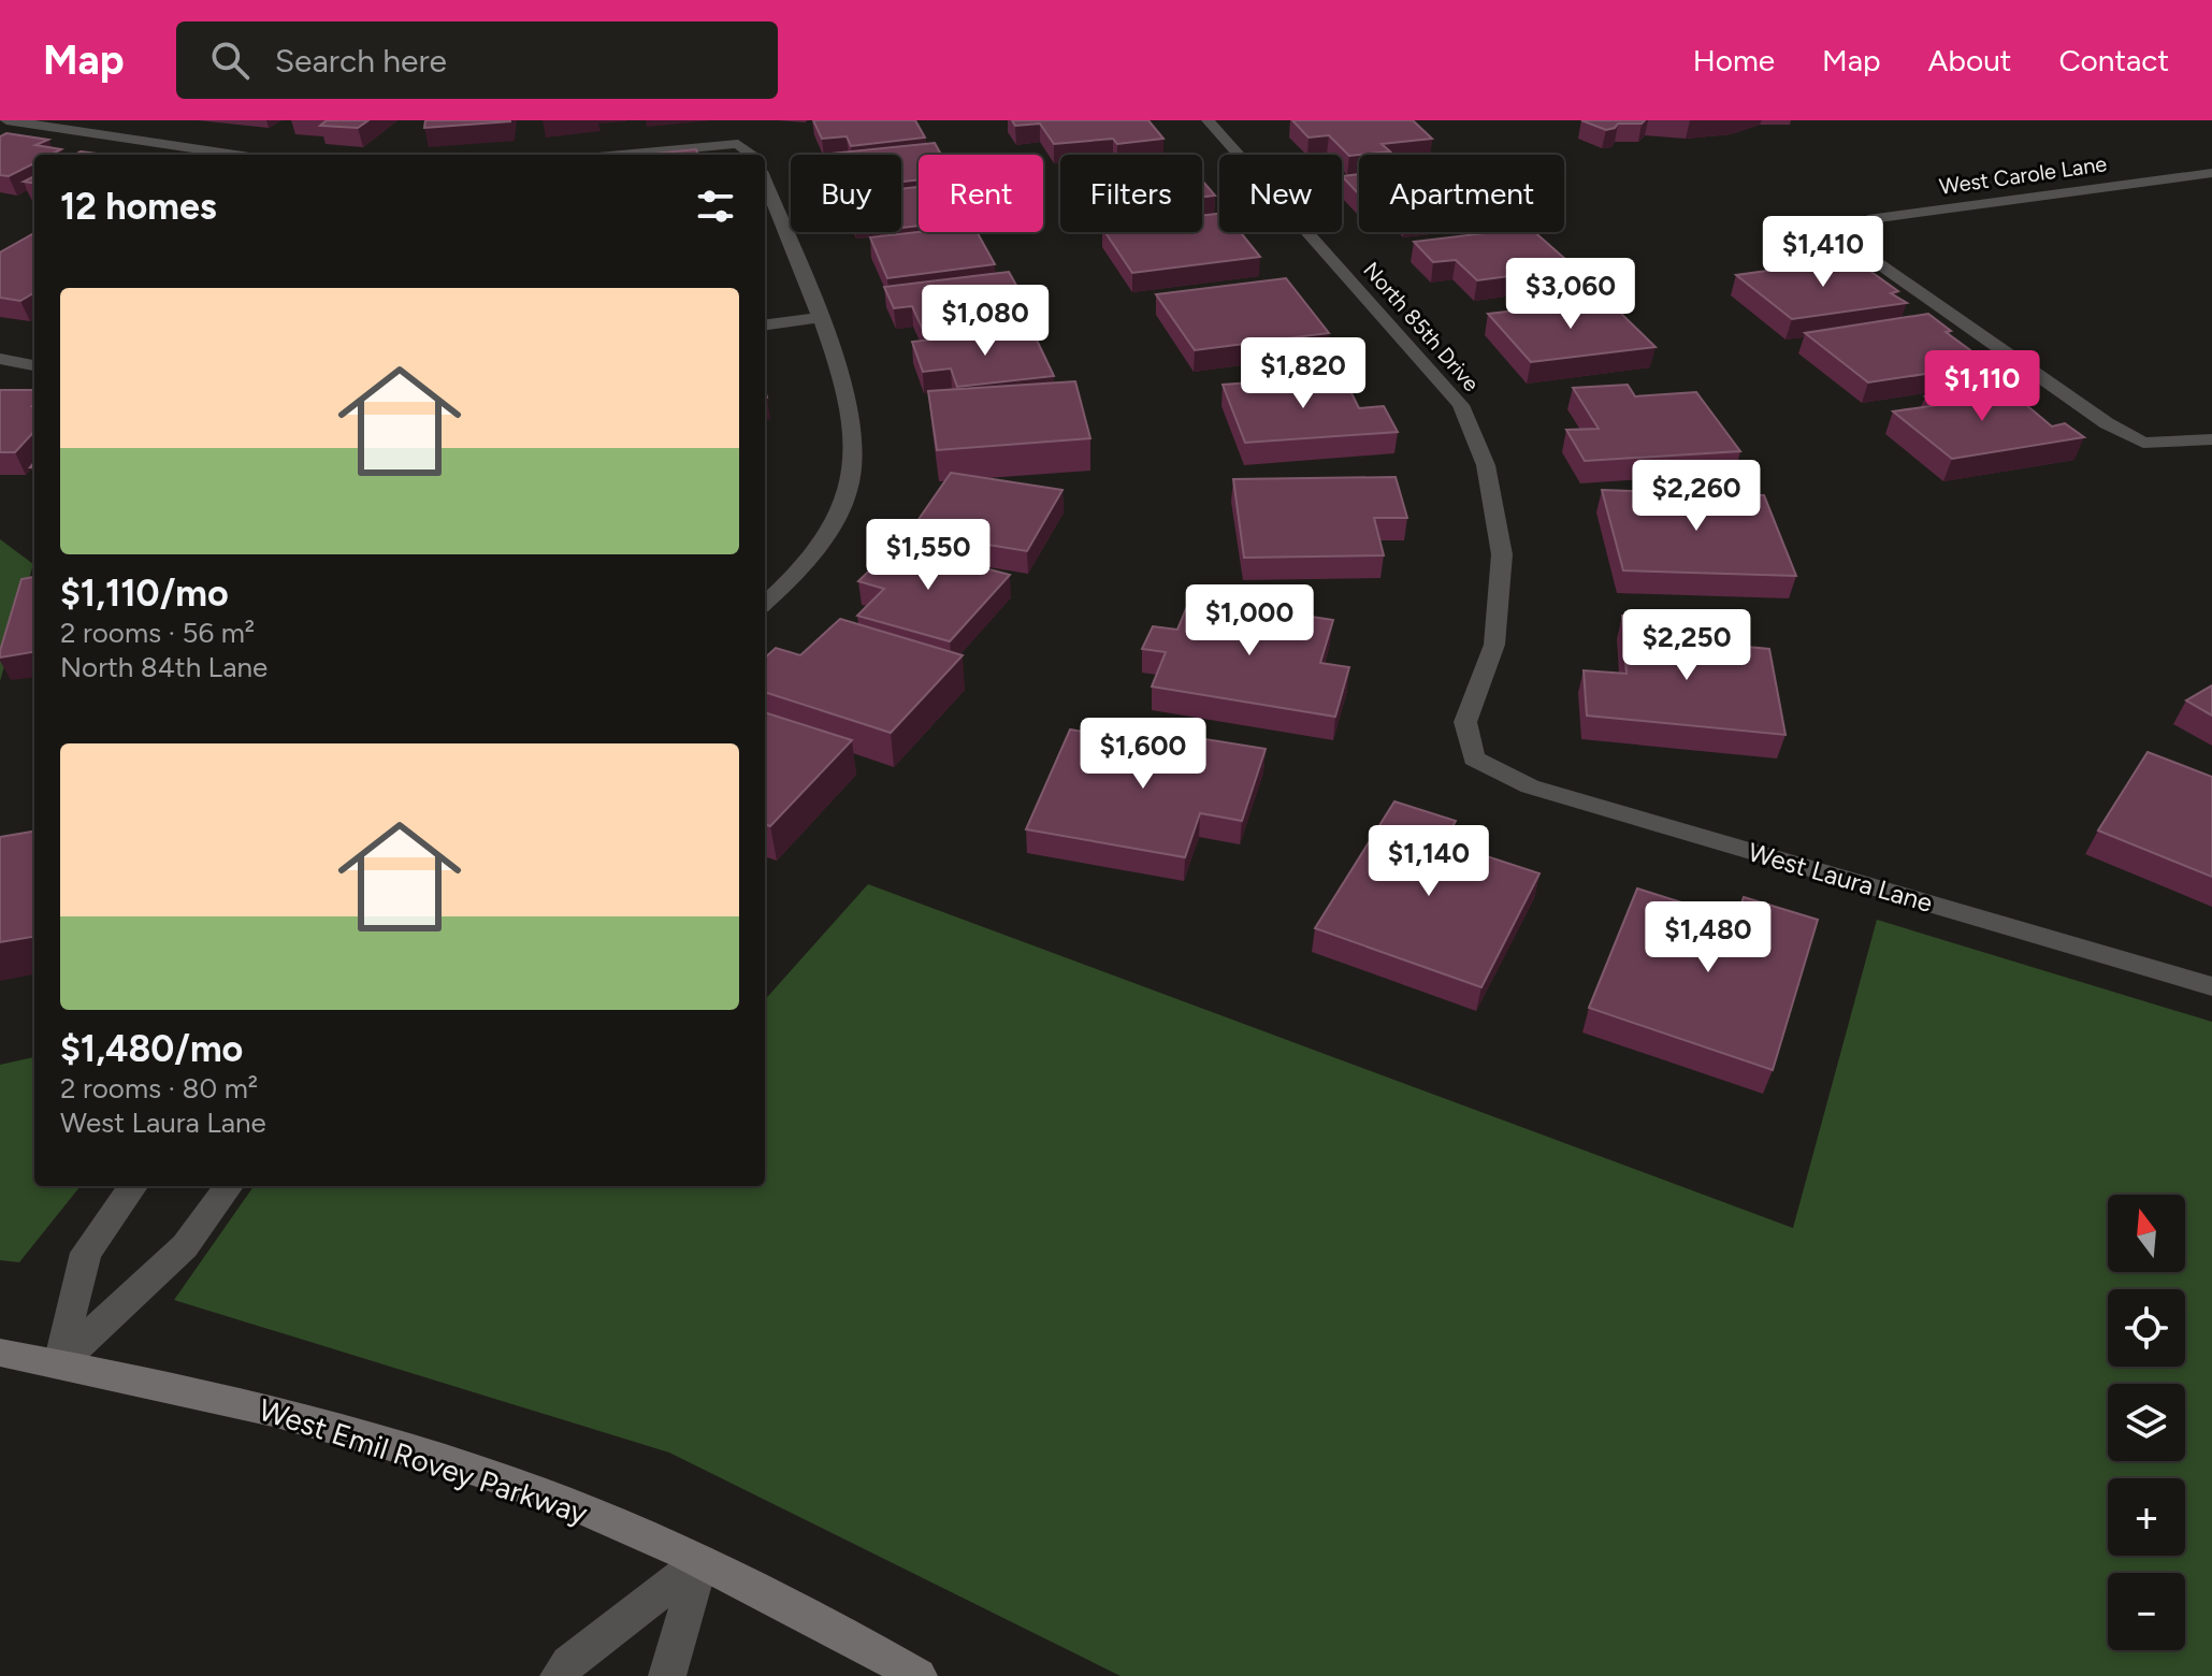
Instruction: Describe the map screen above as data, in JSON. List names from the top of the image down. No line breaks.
{"streets":{"street":["West Carole Lane","North 85th Drive","West Laura Lane","West Emil Rovey Parkway"]},"crossings":[["North 85th Drive","West Laura Lane"]],"north":"top","page":{"header":"Map","search":"Search here","nav":["Home","Map","About","Contact"],"chip":["Buy","Rent","Filters","New","Apartment"],"heading":"12 homes","price":["$1,410","$3,060","$1,080","$1,820","$1,110","$2,260","$1,550","$1,000","$2,250","$1,600","$1,140","$1,480"],"list":[{"name":"$1,110/mo","note":"2 rooms · 56 m² · North 84th Lane"},{"name":"$1,480/mo","note":"2 rooms · 80 m² · West Laura Lane"}],"map_buttons":["+","−"]}}
